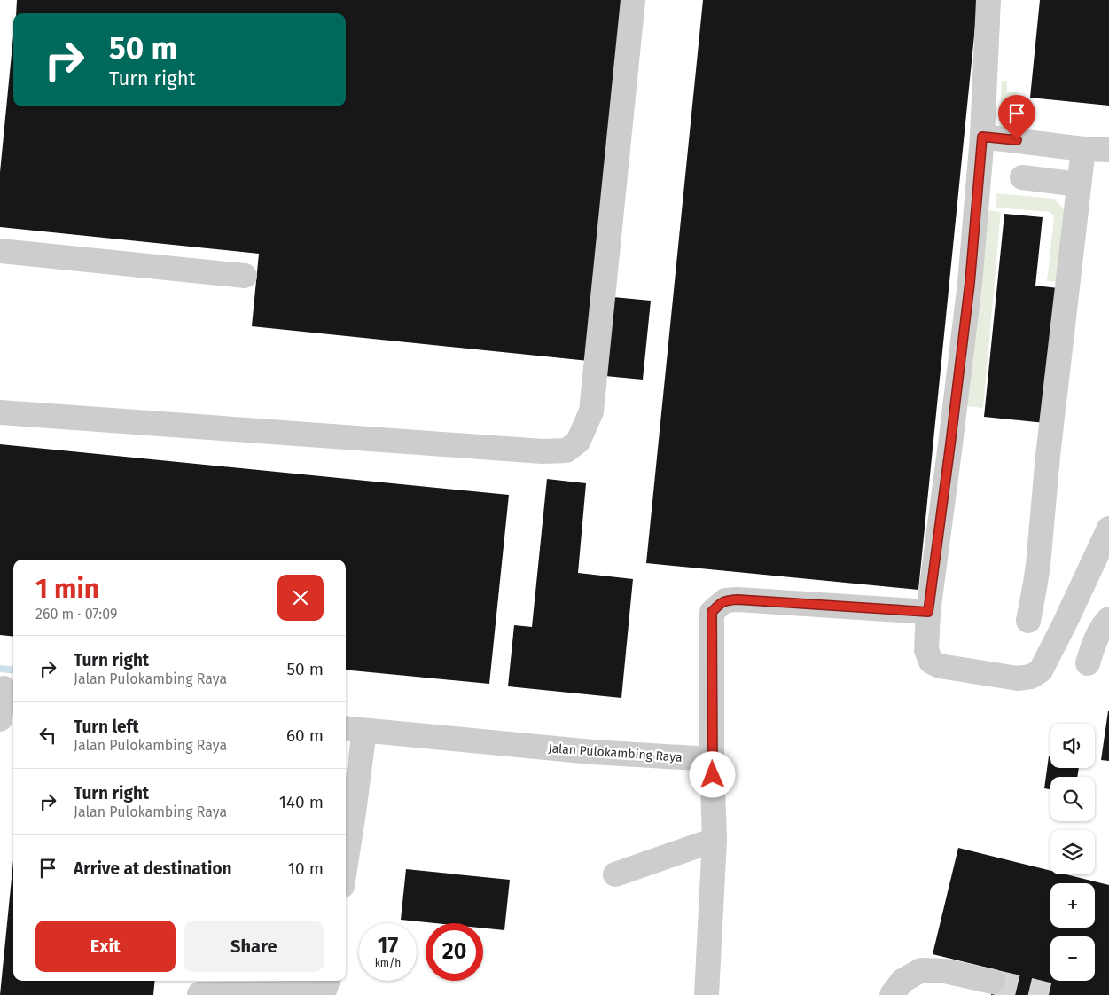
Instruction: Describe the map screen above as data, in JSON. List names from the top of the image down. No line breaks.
{"streets":{"street":["Jalan Pulokambing Raya"]},"page":{"turn":["50 m","Turn right"],"heading":["1 min","260 m · 07:09"],"list":[{"name":"Turn right","note":"Jalan Pulokambing Raya","value":"50 m"},{"name":"Turn left","note":"Jalan Pulokambing Raya","value":"60 m"},{"name":"Turn right","note":"Jalan Pulokambing Raya","value":"140 m"},{"name":"Arrive at destination","value":"10 m"}],"map_buttons":["+","−"],"buttons":["Exit","Share"],"speed":"17 km/h","limit":"20"}}
